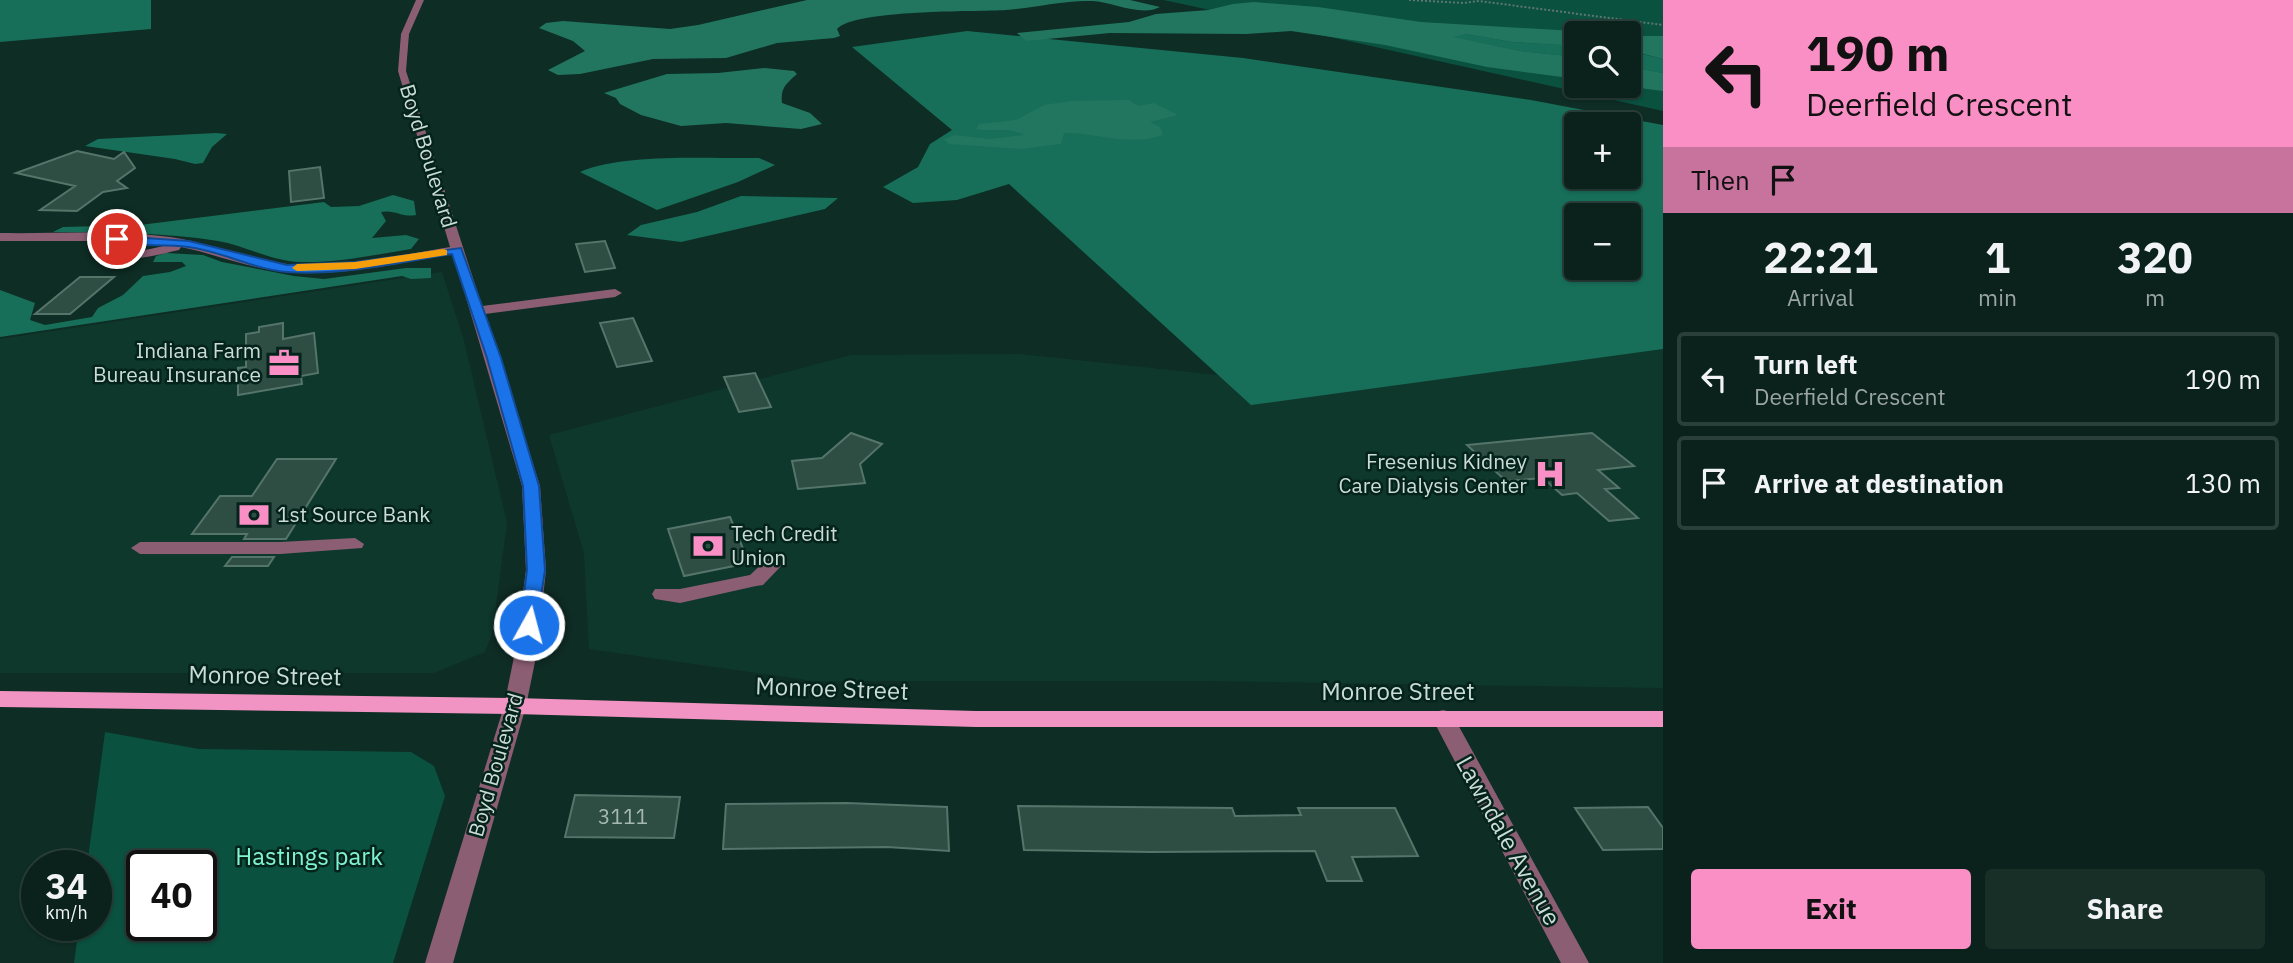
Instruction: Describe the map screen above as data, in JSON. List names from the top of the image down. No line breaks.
{"streets":{"main road":["Monroe Street"],"street":["Boyd Boulevard","Lawndale Avenue"]},"crossings":[["Boyd Boulevard","Monroe Street"],["Monroe Street","Lawndale Avenue"]],"parks":["Hastings park"],"places":{"office":["Indiana Farm Bureau Insurance"],"hospital":["Fresenius Kidney Care Dialysis Center"],"bank":["1st Source Bank","Tech Credit Union"]},"house_numbers":["3111"],"page":{"turn":["190 m","Deerfield Crescent"],"map_buttons":["+","−"],"then":"Then","eta":["22:21","Arrival","1","min","320","m"],"list":[{"name":"Turn left","note":"Deerfield Crescent","value":"190 m"},{"name":"Arrive at destination","value":"130 m"}],"speed":"34 km/h","limit":"40","buttons":["Exit","Share"]}}
